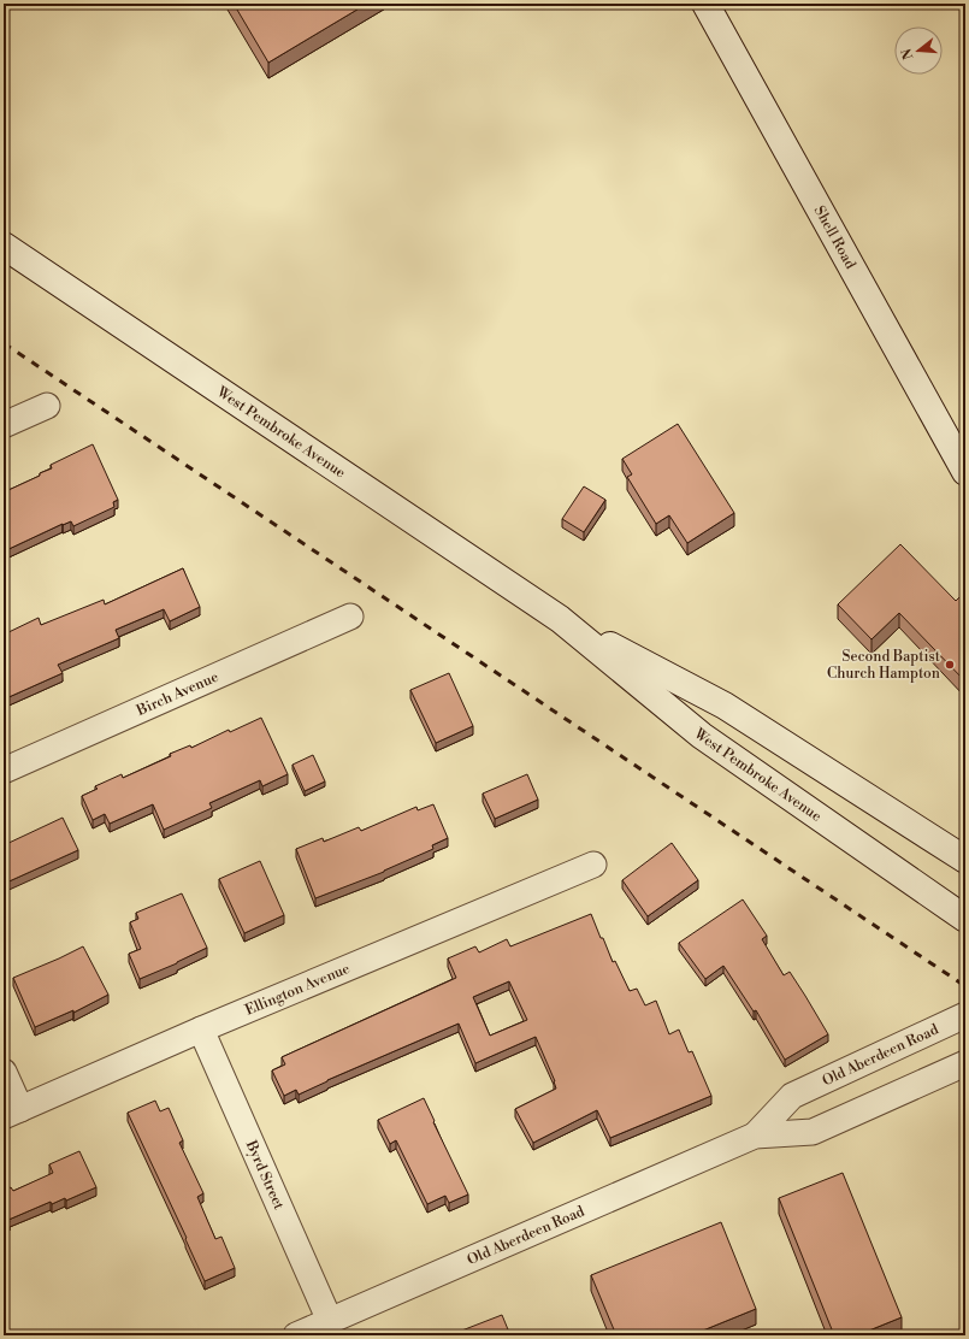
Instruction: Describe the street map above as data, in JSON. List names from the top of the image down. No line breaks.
{"streets":{"main road":["Shell Road","West Pembroke Avenue"],"street":["Birch Avenue","Ellington Avenue","Old Aberdeen Road","Byrd Street"]},"crossings":[["Ellington Avenue","Byrd Street"],["Old Aberdeen Road","Byrd Street"]],"places":["Second Baptist Church Hampton"],"north":"left"}
